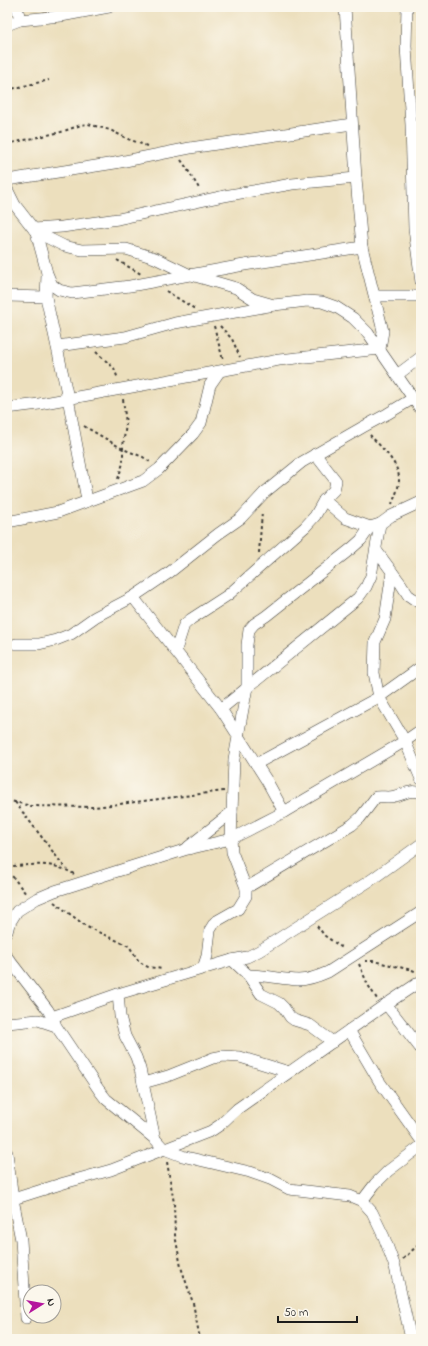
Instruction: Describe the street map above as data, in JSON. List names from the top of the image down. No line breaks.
{"scale_bar":"50 m","north":"right"}
